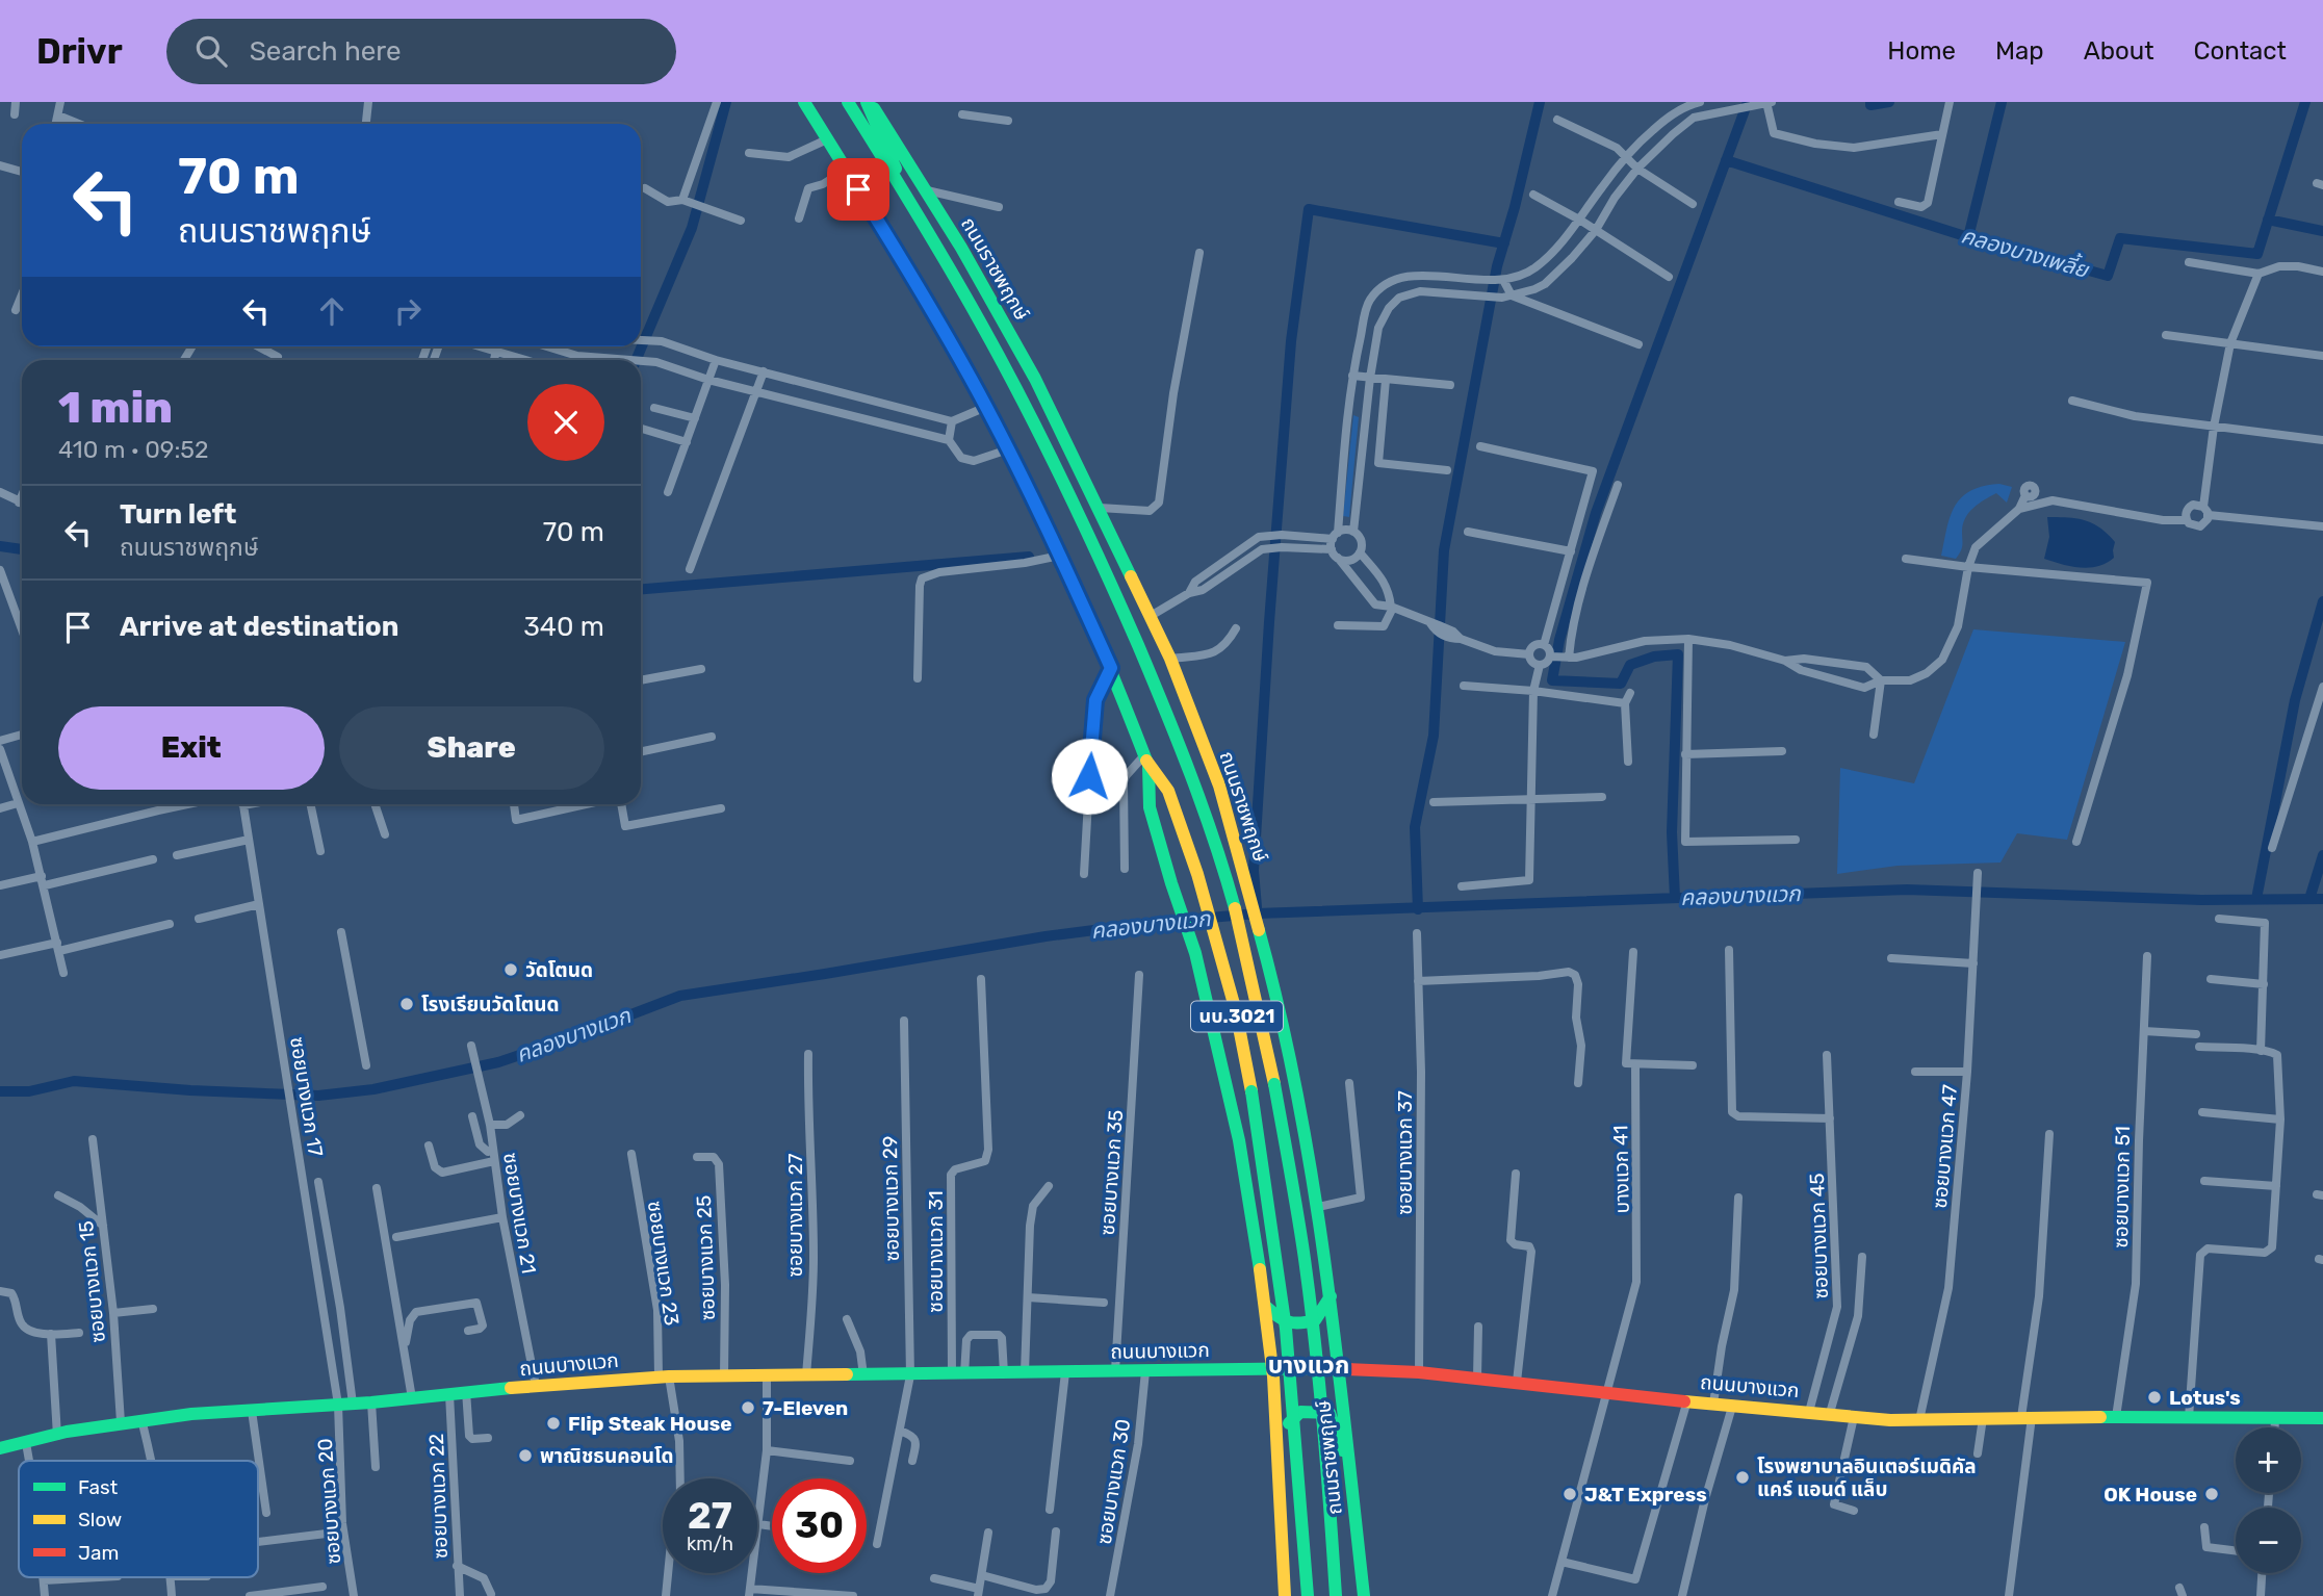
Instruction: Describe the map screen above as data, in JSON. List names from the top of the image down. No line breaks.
{"streets":{"main road":["ถนนราชพฤกษ์","นบ.3021","ถนนบางแวก"],"street":["ซอยบางแวก 17","ซอยบางแวก 47","ซอยบางแวก 37","บางแวก 41","ซอยบางแวก 35","ซอยบางแวก 51","ซอยบางแวก 29","ซอยบางแวก 21","ซอยบางแวก 27","ซอยบางแวก 45","ซอยบางแวก 31","ซอยบางแวก 25","ซอยบางแวก 23","ซอยบางแวก 15","ซอยบางแวก 30","ซอยบางแวก 22","ซอยบางแวก 20"]},"crossings":[["ถนนราชพฤกษ์","ถนนบางแวก"],["ซอยบางแวก 17","ถนนบางแวก"],["ซอยบางแวก 17","ซอยบางแวก 20"],["ซอยบางแวก 47","ถนนบางแวก"],["ซอยบางแวก 37","ถนนบางแวก"],["บางแวก 41","ถนนบางแวก"],["ซอยบางแวก 35","ถนนบางแวก"],["ซอยบางแวก 51","ถนนบางแวก"],["ซอยบางแวก 29","ถนนบางแวก"],["ซอยบางแวก 21","ถนนบางแวก"],["ซอยบางแวก 27","ถนนบางแวก"],["ซอยบางแวก 45","ถนนบางแวก"],["ซอยบางแวก 31","ถนนบางแวก"],["ซอยบางแวก 25","ถนนบางแวก"],["ซอยบางแวก 23","ถนนบางแวก"],["ซอยบางแวก 15","ถนนบางแวก"],["ถนนบางแวก","ซอยบางแวก 30"],["ถนนบางแวก","ซอยบางแวก 22"],["ถนนบางแวก","ซอยบางแวก 20"]],"districts":["บางแวก"],"water":["คลองบางเพลี้ย","คลองบางแวก"],"places":["วัดโตนด","โรงเรียนวัดโตนด","Lotus's","7-Eleven","Flip Steak House","พาณิชธนคอนโด","โรงพยาบาลอินเตอร์เมดิคัล แคร์ แอนด์ แล็บ","J&T Express","OK House"],"legend":["Fast","Slow","Jam"],"page":{"header":"Drivr","search":"Search here","nav":["Home","Map","About","Contact"],"turn":["70 m","ถนนราชพฤกษ์"],"heading":["1 min","410 m · 09:52"],"list":[{"name":"Turn left","note":"ถนนราชพฤกษ์","value":"70 m"},{"name":"Arrive at destination","value":"340 m"}],"buttons":["Exit","Share"],"map_buttons":["+","−"],"speed":"27 km/h","limit":"30"}}
